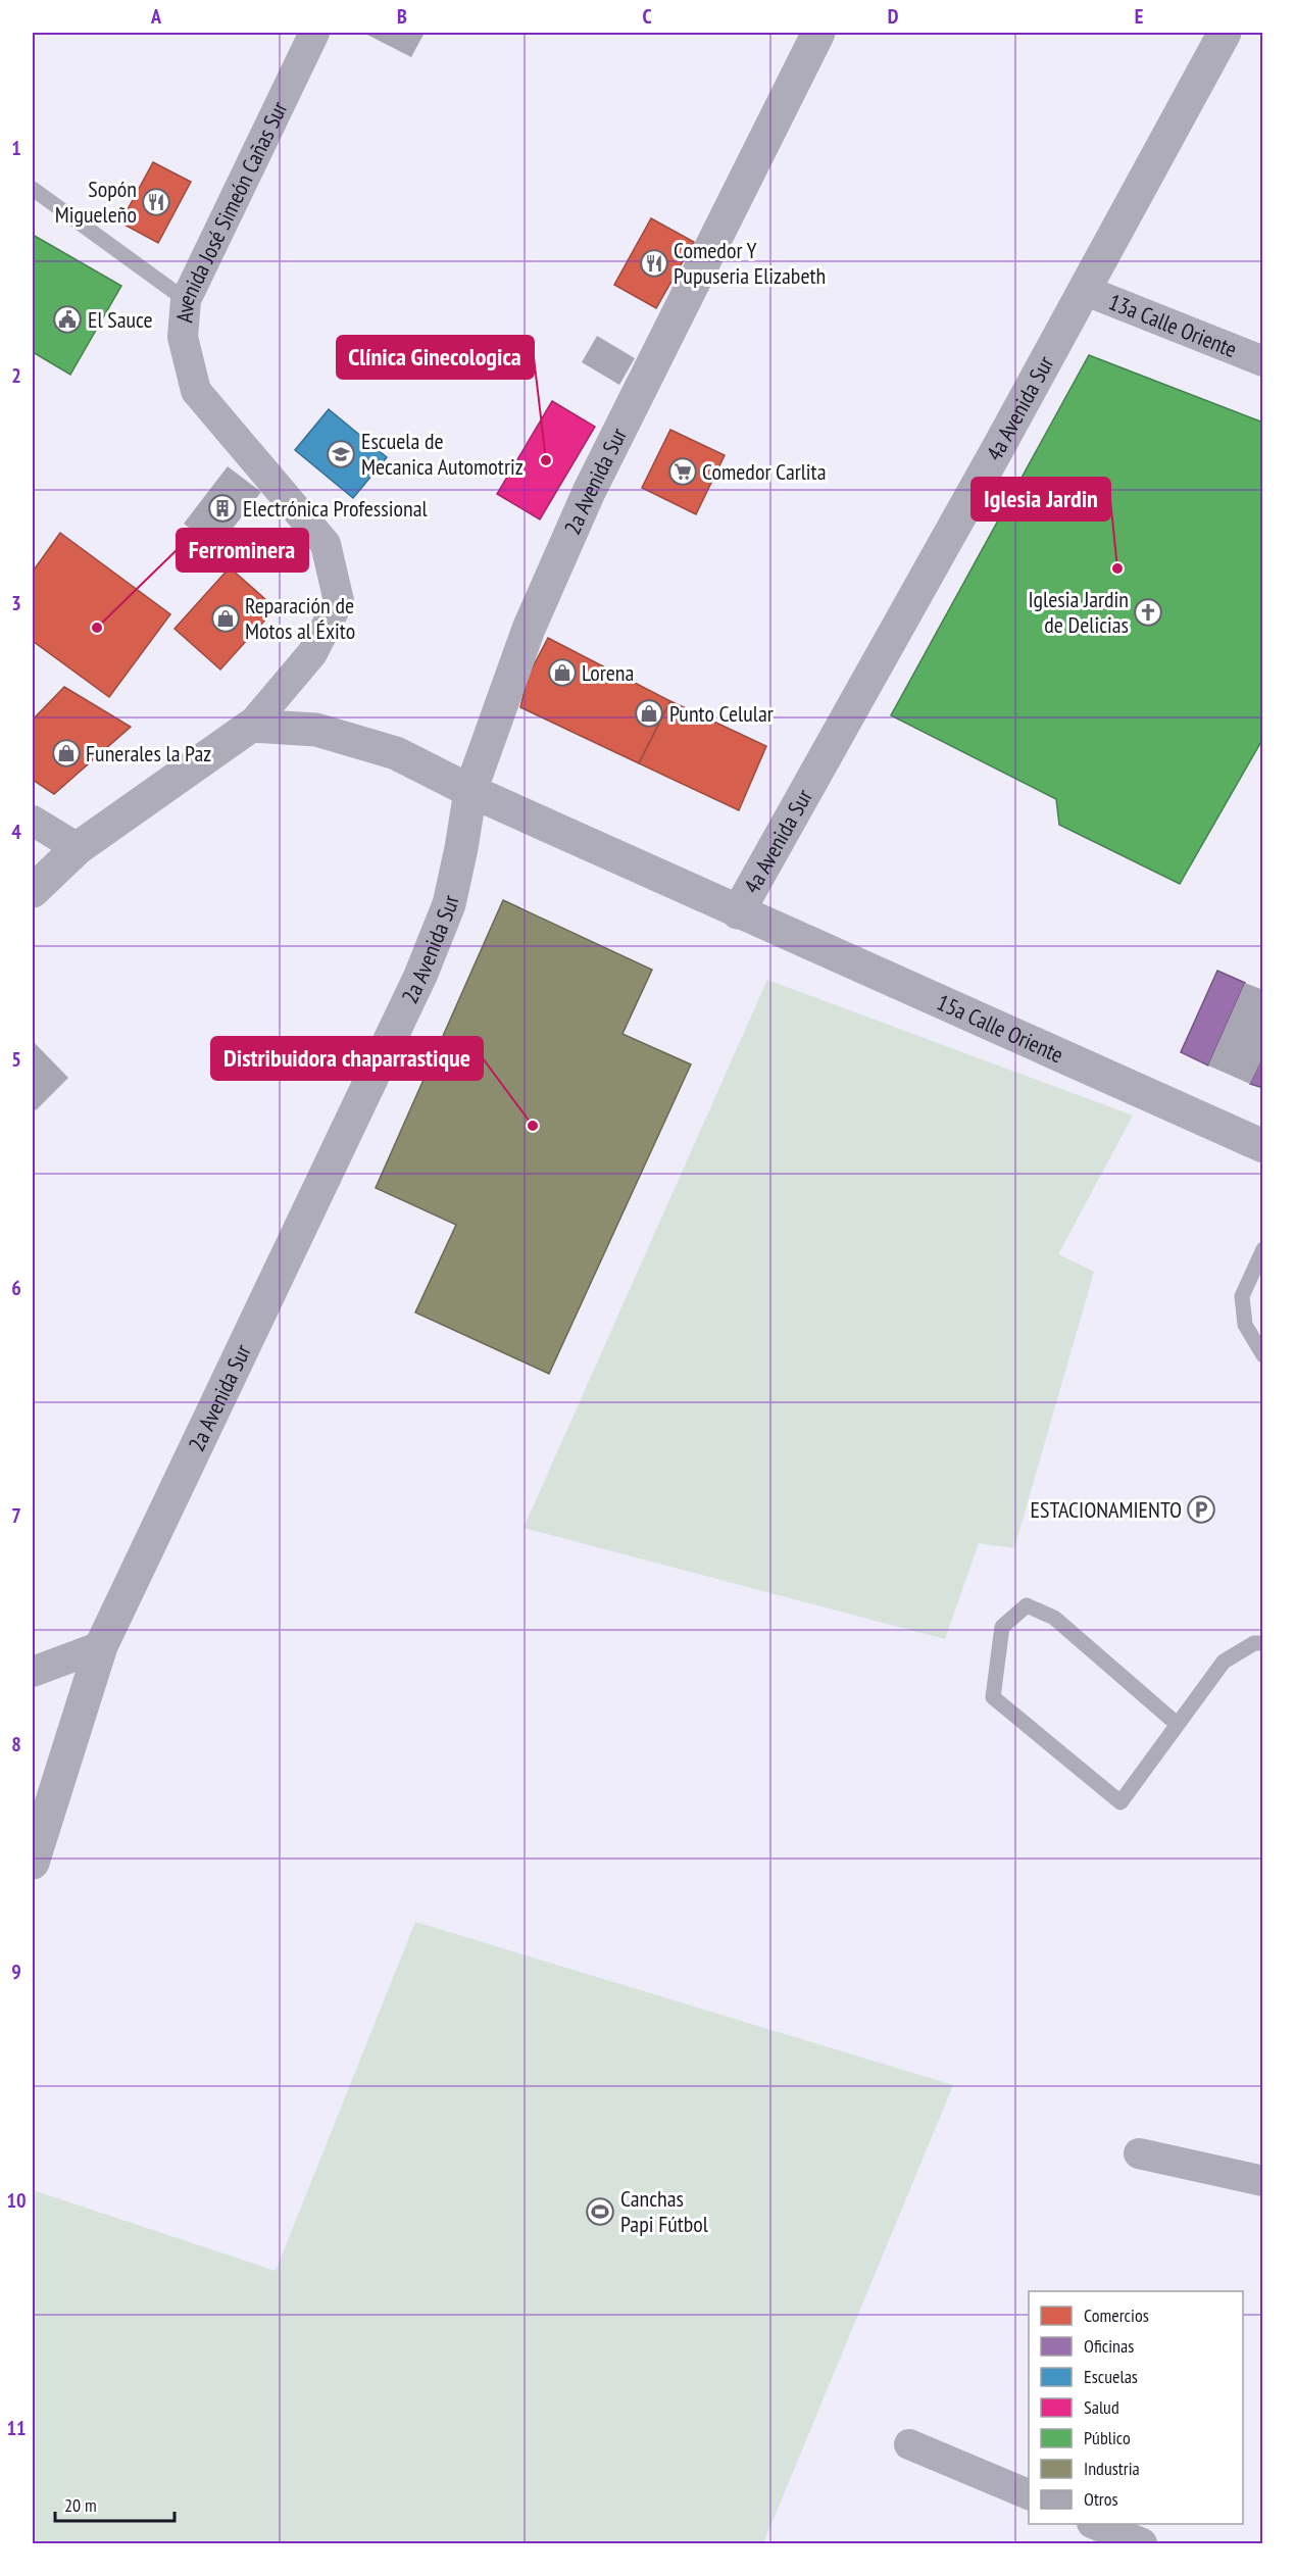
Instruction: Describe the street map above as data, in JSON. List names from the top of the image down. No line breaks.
{"streets":{"main road":["Avenida José Simeón Cañas Sur","4a Avenida Sur","2a Avenida Sur","15a Calle Oriente"],"street":["13a Calle Oriente"]},"crossings":[["13a Calle Oriente","4a Avenida Sur"],["4a Avenida Sur","15a Calle Oriente"],["2a Avenida Sur","15a Calle Oriente"]],"places":{"restaurant":["Sopón Migueleño","Comedor Y Pupuseria Elizabeth"],"public building":["El Sauce"],"school or university":["Escuela de Mecanica Automotriz"],"other":["Clínica Ginecologica","Iglesia Jardin","Ferrominera","Distribuidora chaparrastique"],"supermarket":["Comedor Carlita"],"building":["Electrónica Professional"],"church":["Iglesia Jardin de Delicias"],"shop":["Reparación de Motos al Éxito","Lorena","Punto Celular","Funerales la Paz"],"parking":["ESTACIONAMIENTO"],"sports":["Canchas Papi Fútbol"]},"legend":["Comercios","Oficinas","Escuelas","Salud","Público","Industria","Otros"],"scale_bar":"20 m","grid":{"columns":["A","B","C","D","E"],"rows":["1","2","3","4","5","6","7","8","9","10","11"]}}
